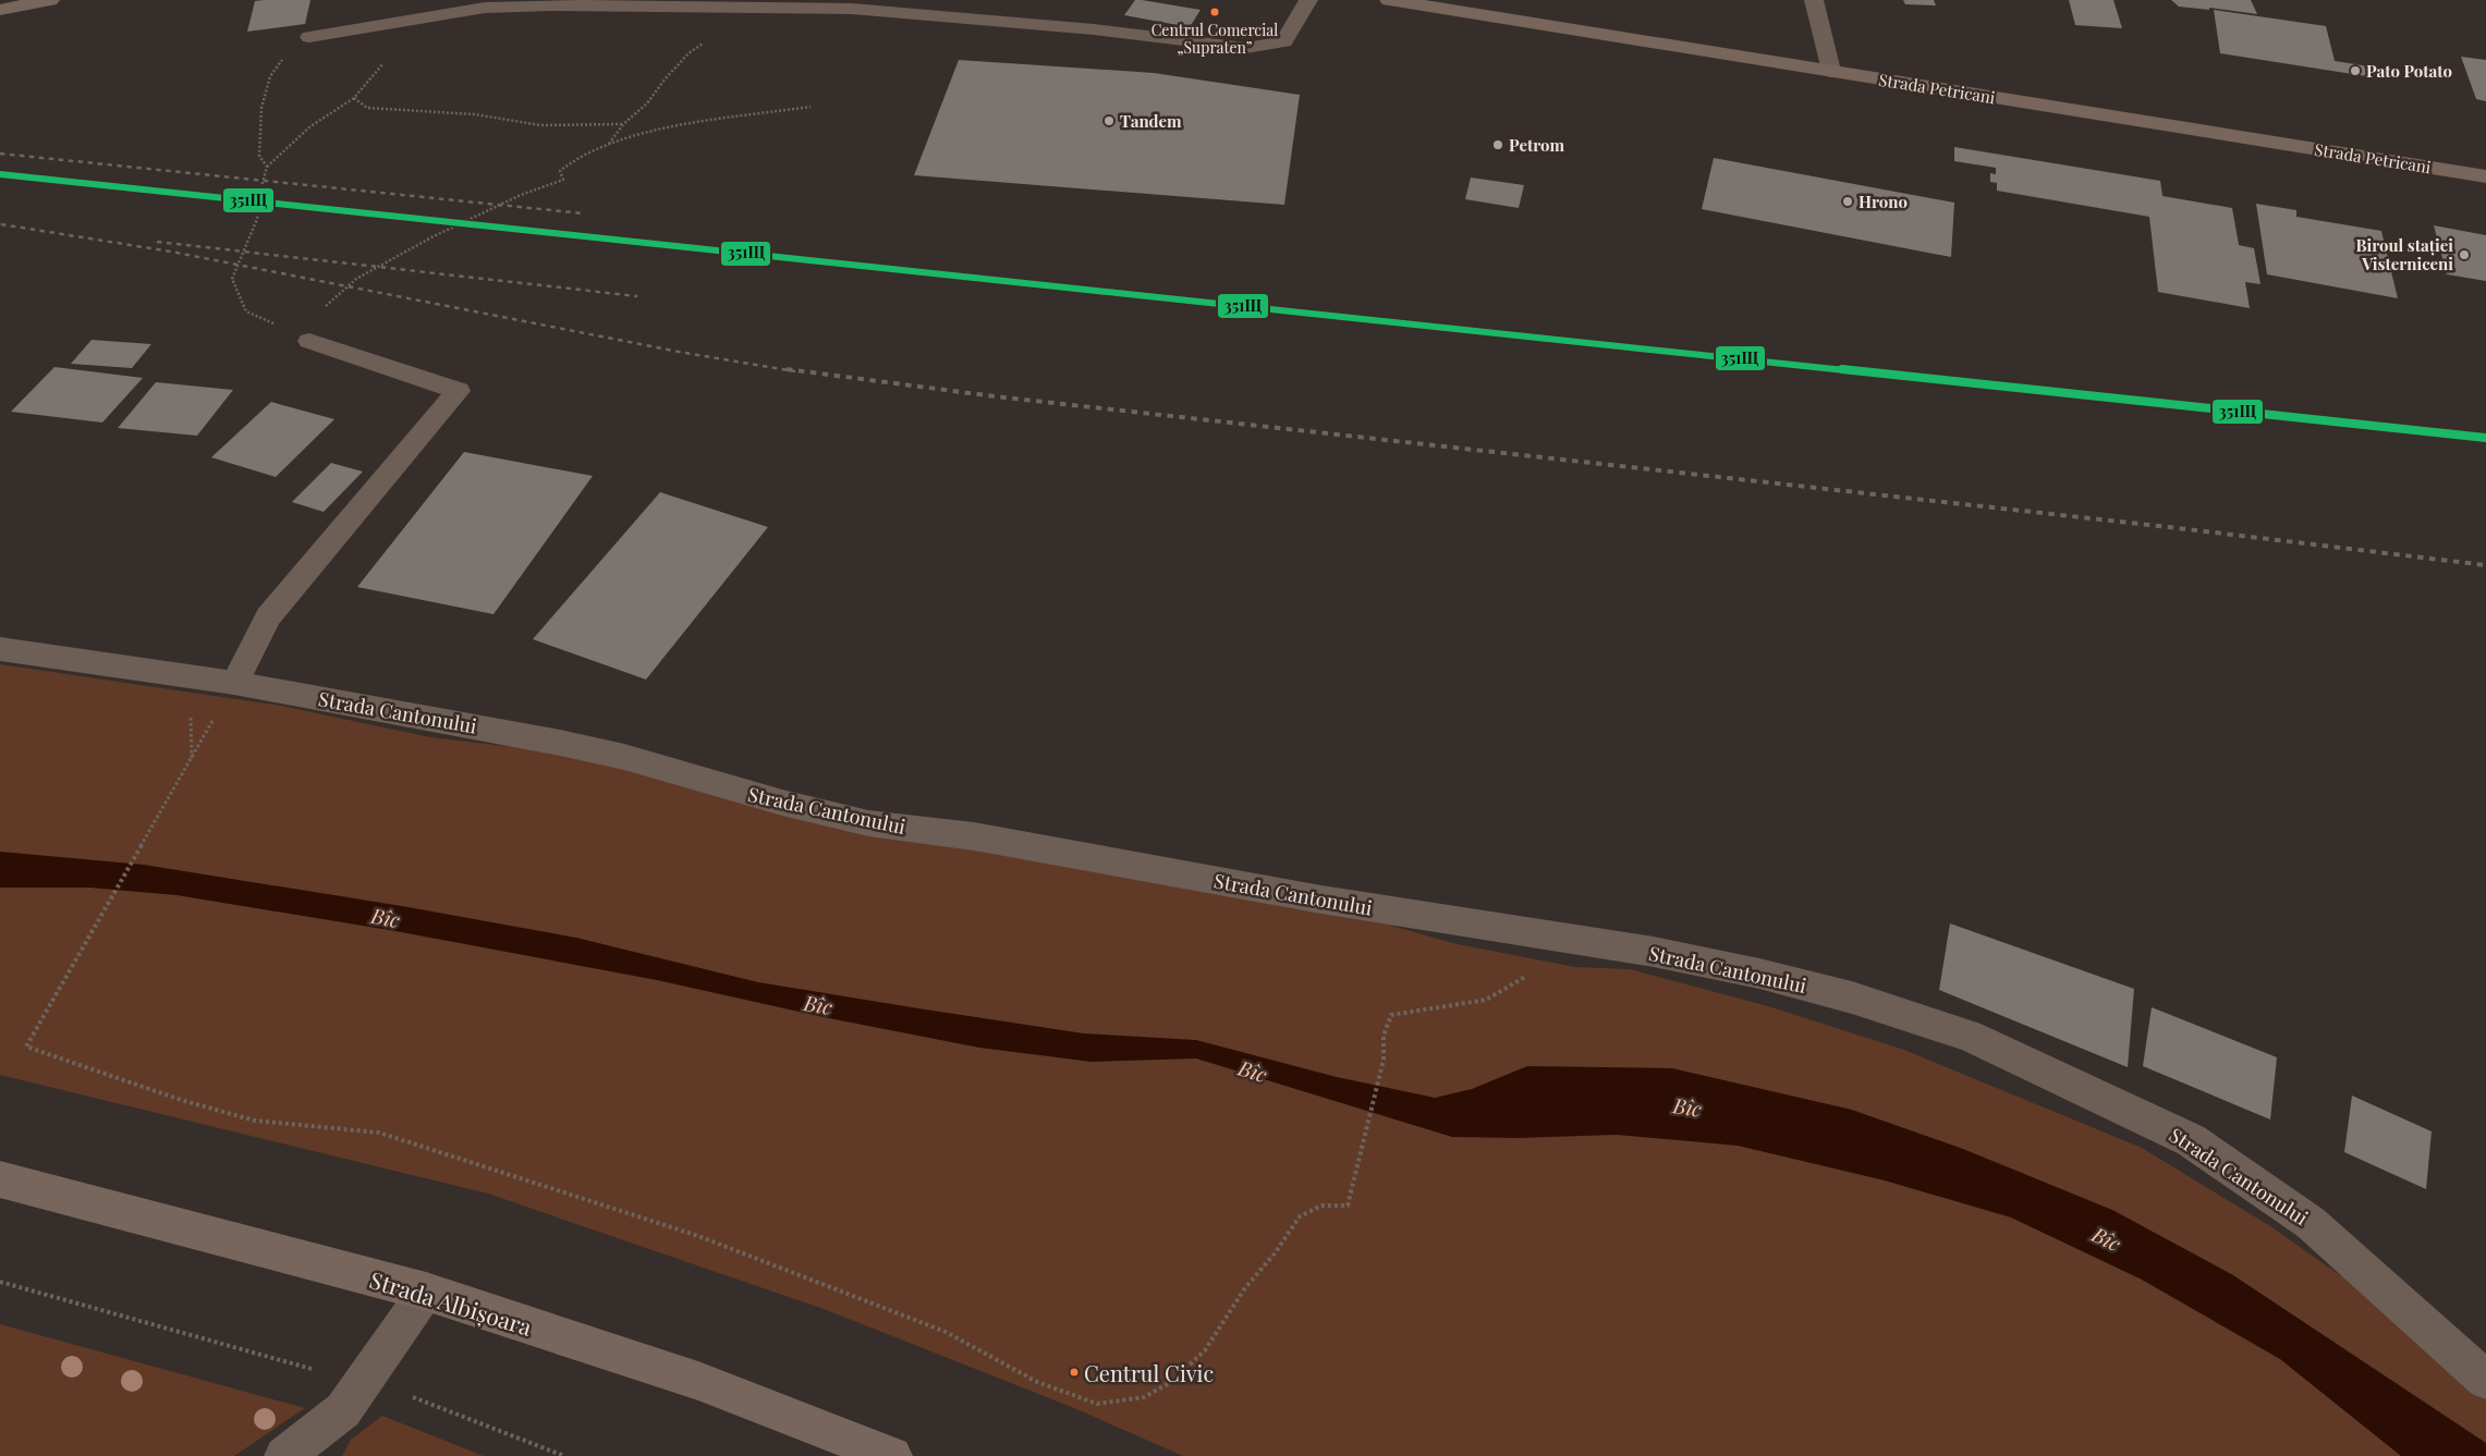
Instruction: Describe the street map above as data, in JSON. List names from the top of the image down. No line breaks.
{"streets":{"main road":["Strada Petricani","Strada Albișoara"],"street":["Strada Cantonului"]},"water":["Bîc"],"places":["Centrul Comercial „Supraten”","Pato Potato","Tandem","Petrom","Hrono","Biroul stației Visterniceni","Centrul Civic"],"lines":["transit line 351Щ"]}
